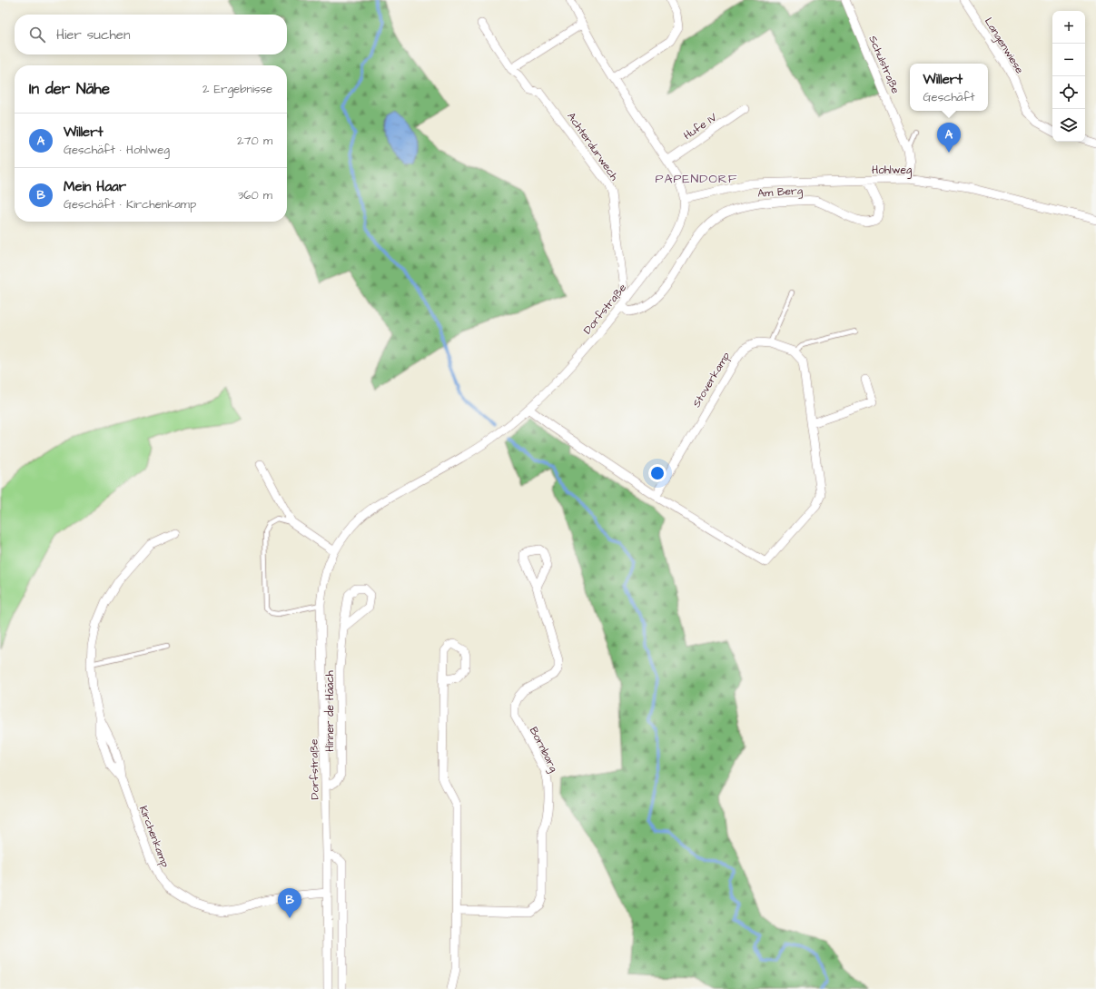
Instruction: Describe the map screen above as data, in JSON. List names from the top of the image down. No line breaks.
{"streets":{"street":["Langenwiese","Schulstraße","Hufe IV","Achterdurwech","Hohlweg","Am Berg","Dorfstraße","Stoverkamp","Hinner de Hääch","Bornbarg","Kirchenkamp"]},"crossings":[["Schulstraße","Hohlweg"],["Achterdurwech","Dorfstraße"],["Hohlweg","Am Berg"],["Hohlweg","Dorfstraße"],["Am Berg","Dorfstraße"],["Dorfstraße","Hinner de Hääch"],["Dorfstraße","Kirchenkamp"]],"districts":["PAPENDORF"],"page":{"map_buttons":["+","−"],"search":"Hier suchen","popup":["Willert","Geschäft"],"heading":["In der Nähe","2 Ergebnisse"],"list":[{"mark":"A","name":"Willert","note":"Geschäft · Hohlweg","value":"270 m"},{"mark":"B","name":"Mein Haar","note":"Geschäft · Kirchenkamp","value":"360 m"}],"pins":["A","B"]}}
